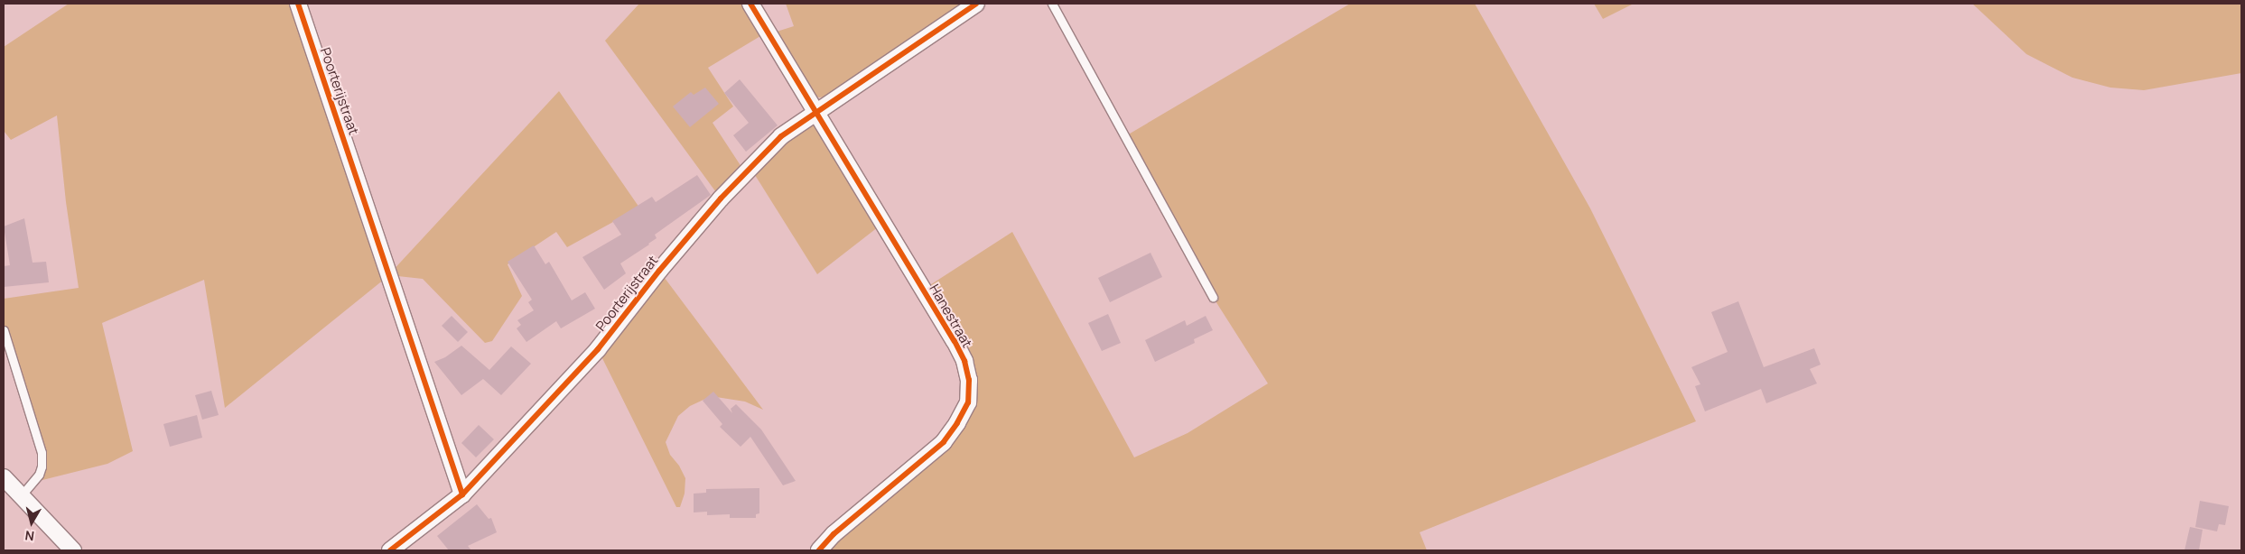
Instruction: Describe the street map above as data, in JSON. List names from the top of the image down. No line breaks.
{"streets":{"street":["Poorterijstraat","Hanestraat"]},"crossings":[["Poorterijstraat","Hanestraat"]],"north":"bottom"}
